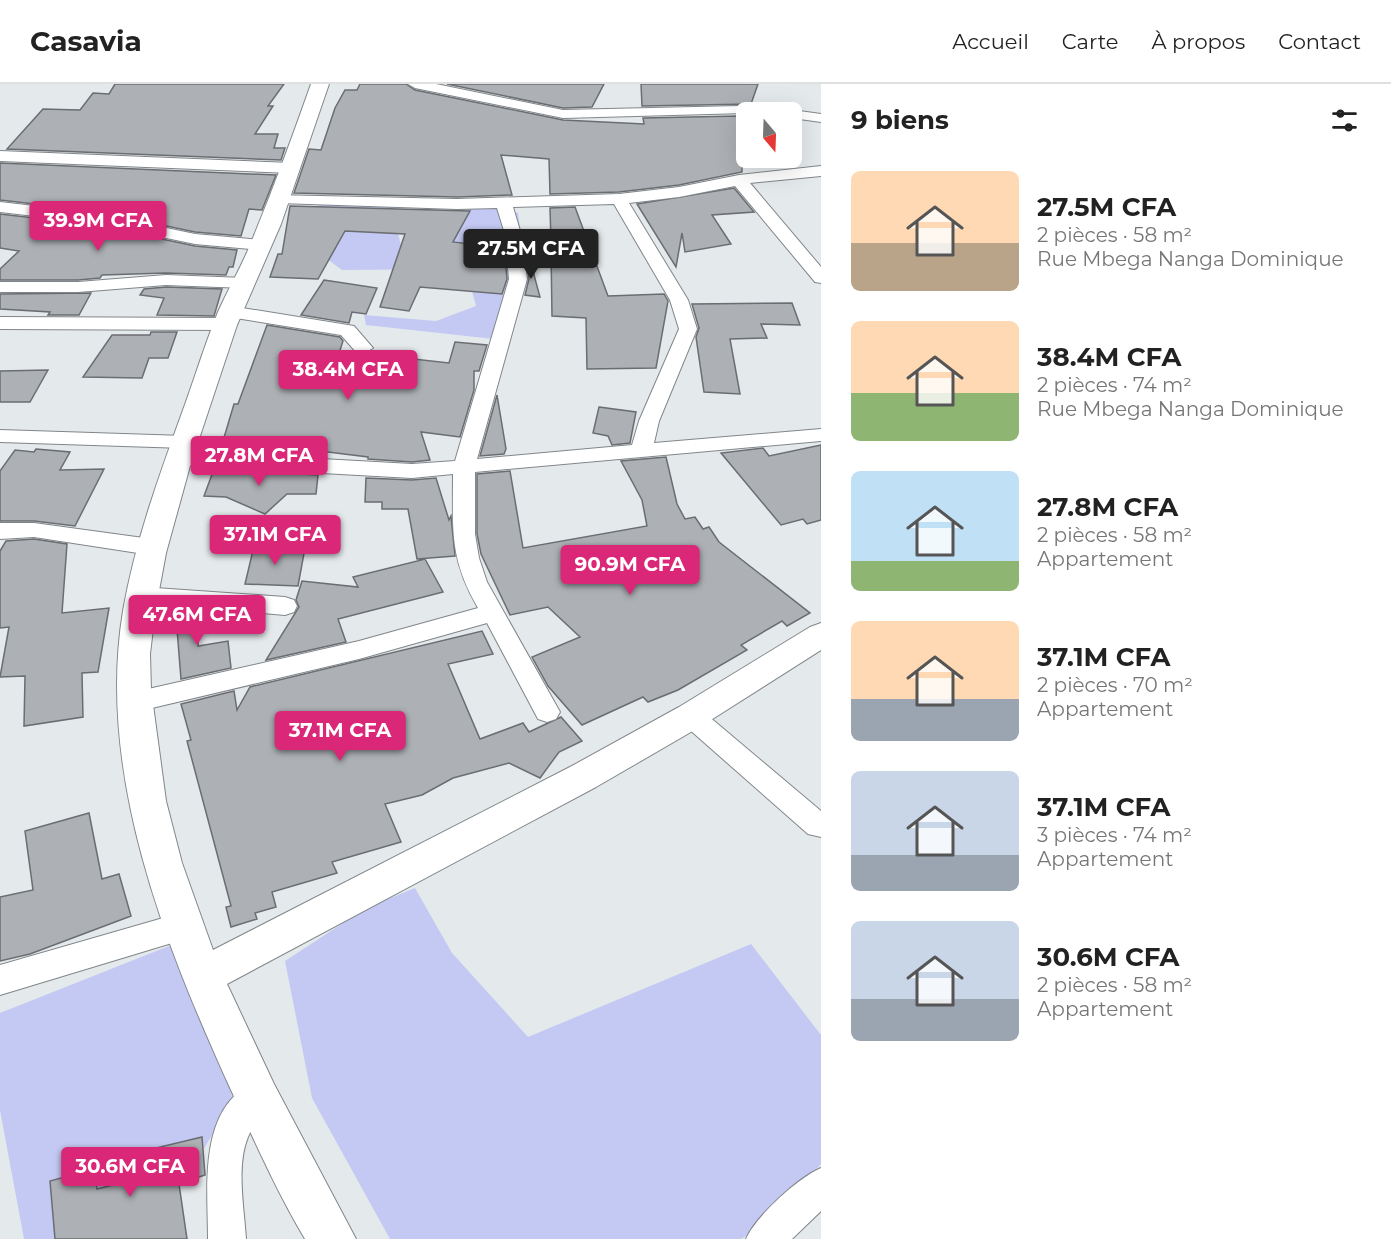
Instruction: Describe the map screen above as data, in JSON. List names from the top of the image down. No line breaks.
{"north":"bottom","page":{"header":"Casavia","nav":["Accueil","Carte","À propos","Contact"],"heading":"9 biens","list":[{"name":"27.5M CFA","note":"2 pièces · 58 m² · Rue Mbega Nanga Dominique"},{"name":"38.4M CFA","note":"2 pièces · 74 m² · Rue Mbega Nanga Dominique"},{"name":"27.8M CFA","note":"2 pièces · 58 m² · Appartement"},{"name":"37.1M CFA","note":"2 pièces · 70 m² · Appartement"},{"name":"37.1M CFA","note":"3 pièces · 74 m² · Appartement"},{"name":"30.6M CFA","note":"2 pièces · 58 m² · Appartement"}],"price":["39.9M CFA","27.5M CFA","38.4M CFA","27.8M CFA","37.1M CFA","90.9M CFA","47.6M CFA","37.1M CFA","30.6M CFA"]}}
